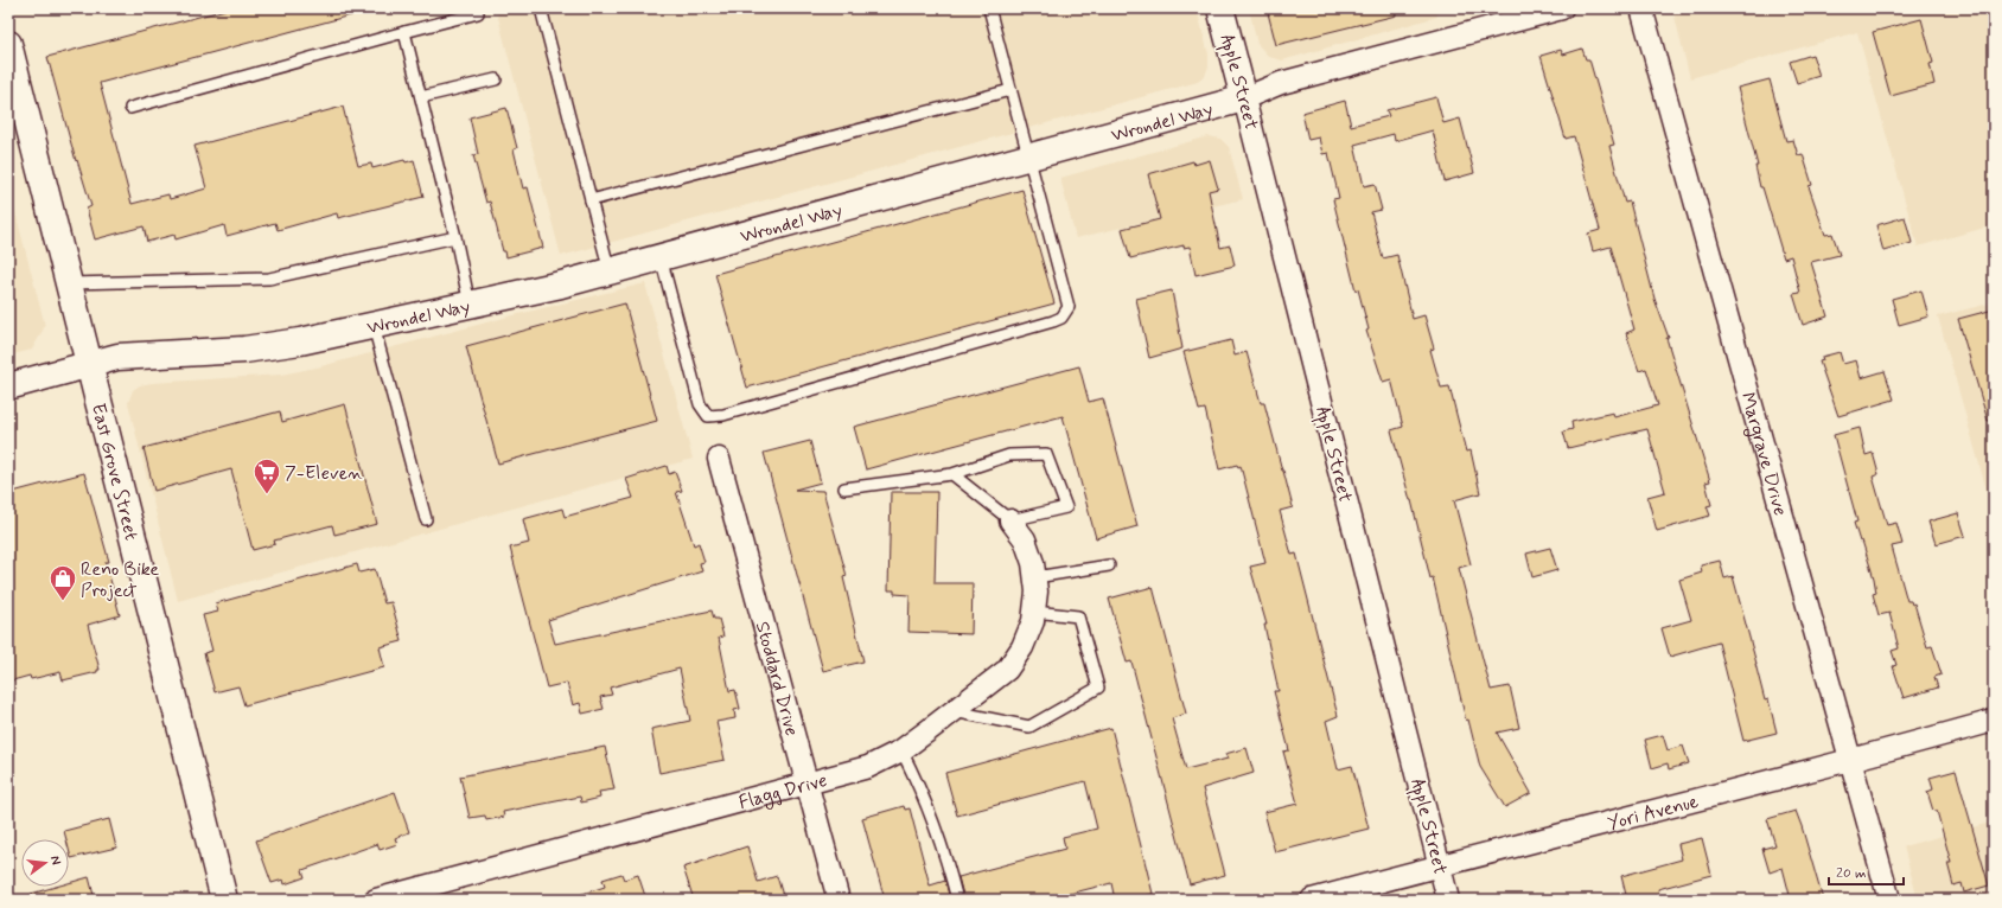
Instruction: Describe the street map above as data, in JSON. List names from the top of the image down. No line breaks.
{"streets":{"street":["Apple Street","Wrondel Way","Margrave Drive","East Grove Street","Stoddard Drive","Flagg Drive","Yori Avenue"]},"crossings":[["Apple Street","Wrondel Way"],["Apple Street","Yori Avenue"],["Wrondel Way","East Grove Street"],["Margrave Drive","Yori Avenue"],["Stoddard Drive","Flagg Drive"]],"places":{"supermarket":["7-Eleven"],"shop":["Reno Bike Project"]},"scale_bar":"20 m","north":"right"}
